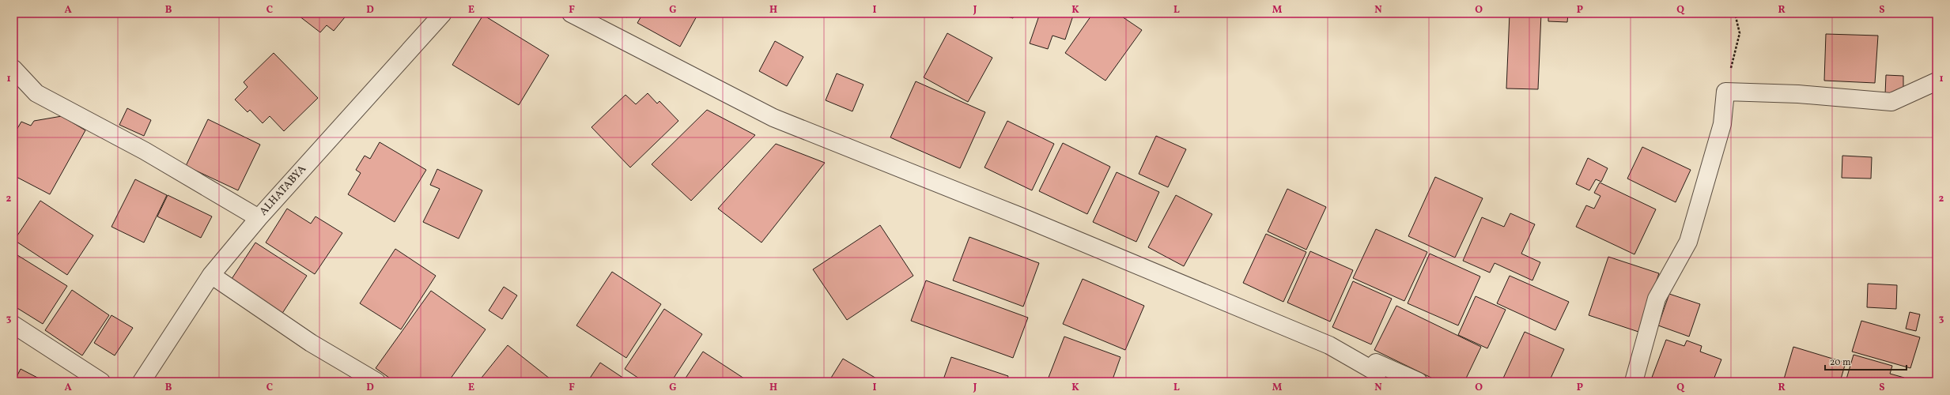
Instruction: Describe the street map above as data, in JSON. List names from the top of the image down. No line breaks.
{"streets":{"street":["ALHATABYA"]},"scale_bar":"20 m","grid":{"columns":["A","B","C","D","E","F","G","H","I","J","K","L","M","N","O","P","Q","R","S"],"rows":["1","2","3"]}}
